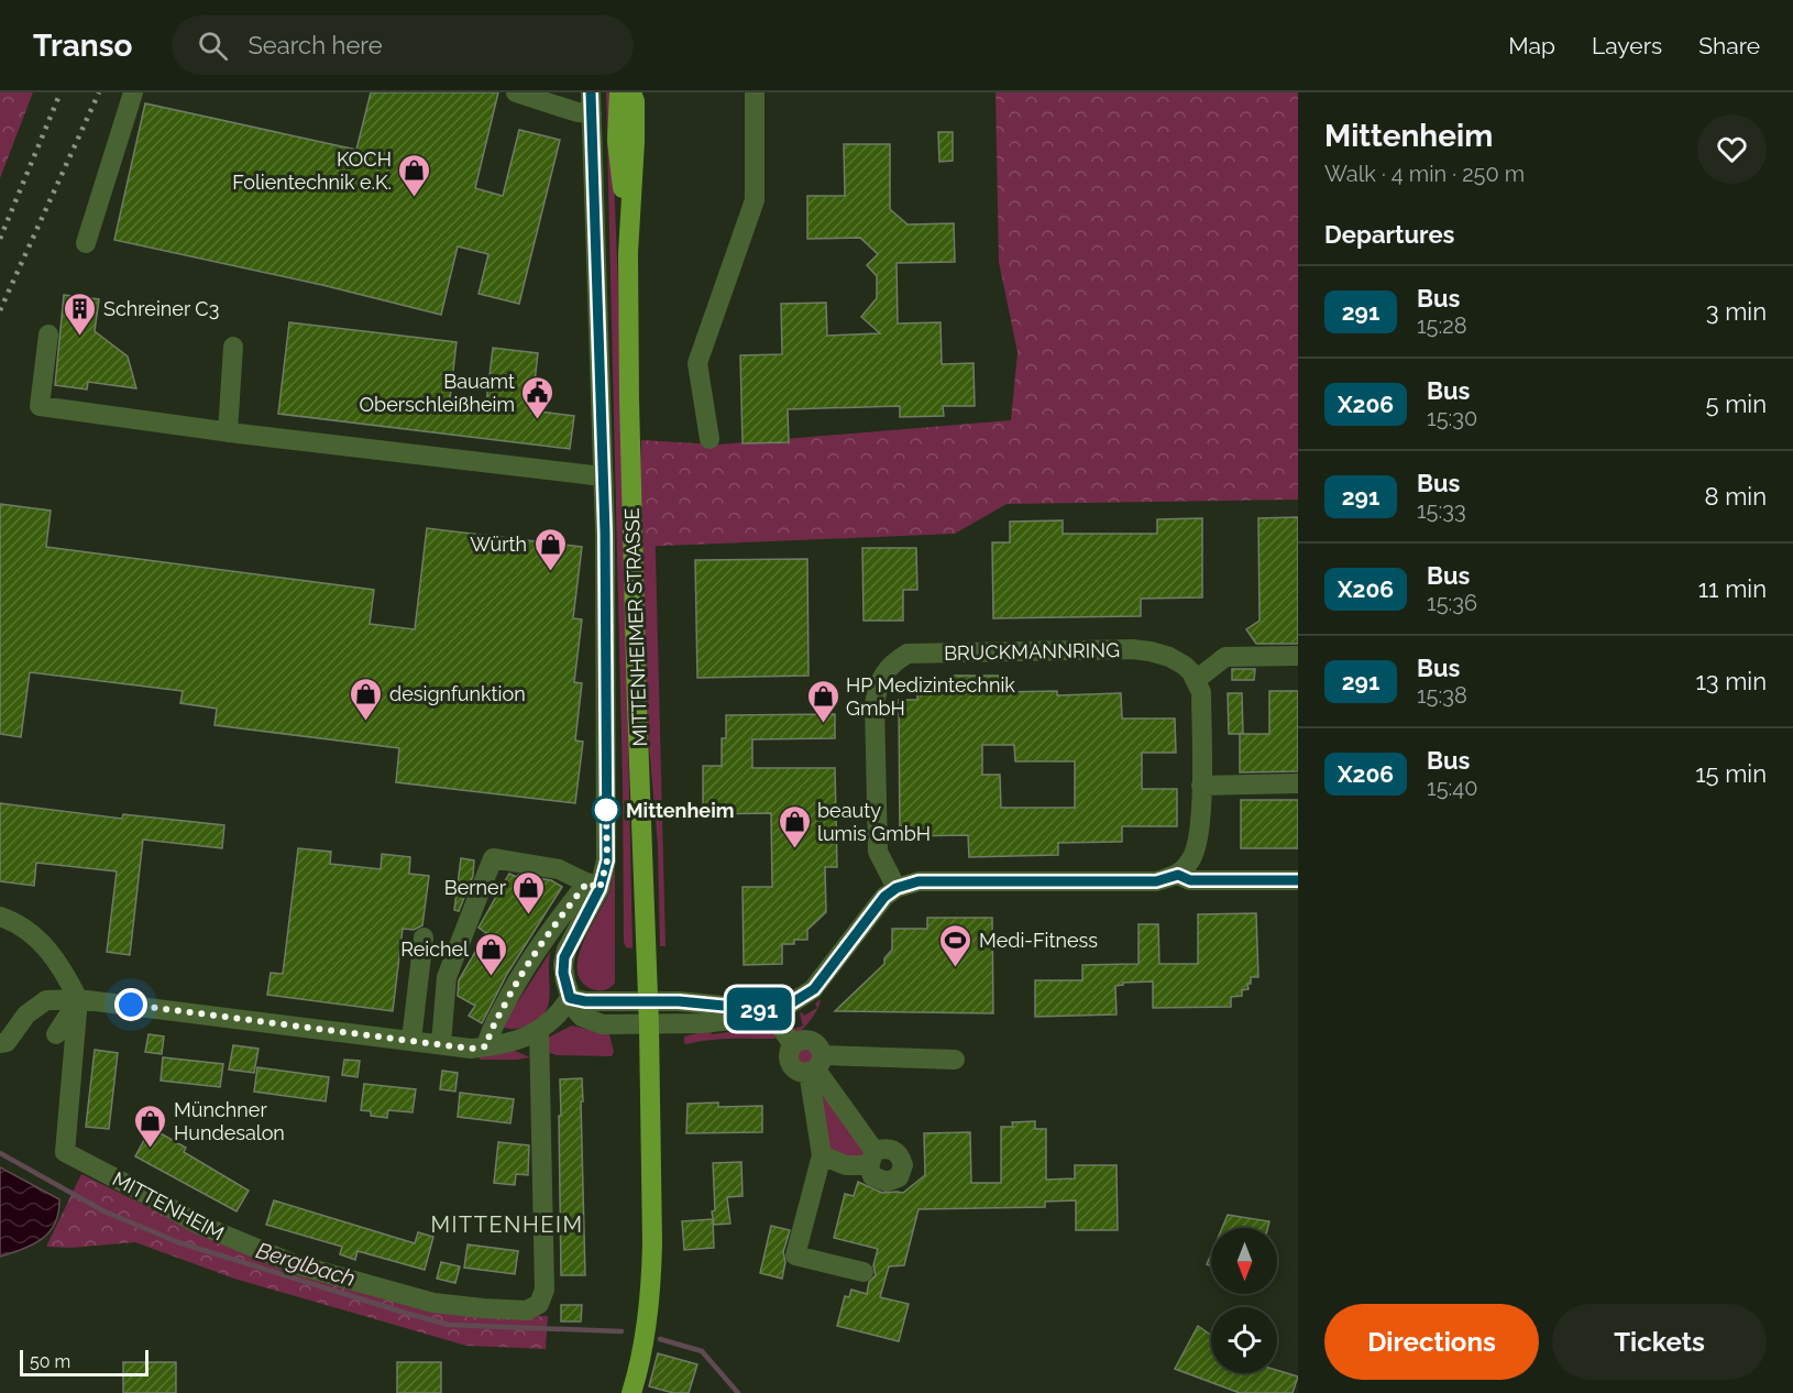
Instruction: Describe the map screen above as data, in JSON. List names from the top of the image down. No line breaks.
{"streets":{"main road":["MITTENHEIMER STRASSE"],"street":["BRUCKMANNRING","MITTENHEIM"]},"districts":["MITTENHEIM"],"water":["Berglbach"],"places":{"shop":["KOCH Folientechnik e.K.","Würth","designfunktion","HP Medizintechnik GmbH","beauty lumis GmbH","Berner","Reichel","Münchner Hundesalon"],"building":["Schreiner C3"],"public building":["Bauamt Oberschleißheim"],"other":["Mittenheim"],"sports":["Medi-Fitness"]},"lines":["bus line 291"],"scale_bar":"50 m","north":"bottom","page":{"header":"Transo","search":"Search here","nav":["Map","Layers","Share"],"on_map":"291","heading":[["Mittenheim","Walk · 4 min · 250 m"],"Departures"],"list":[{"mark":"291","name":"Bus","note":"15:28","value":"3 min"},{"mark":"X206","name":"Bus","note":"15:30","value":"5 min"},{"mark":"291","name":"Bus","note":"15:33","value":"8 min"},{"mark":"X206","name":"Bus","note":"15:36","value":"11 min"},{"mark":"291","name":"Bus","note":"15:38","value":"13 min"},{"mark":"X206","name":"Bus","note":"15:40","value":"15 min"}],"buttons":["Directions","Tickets"],"scale":"50 m"}}
